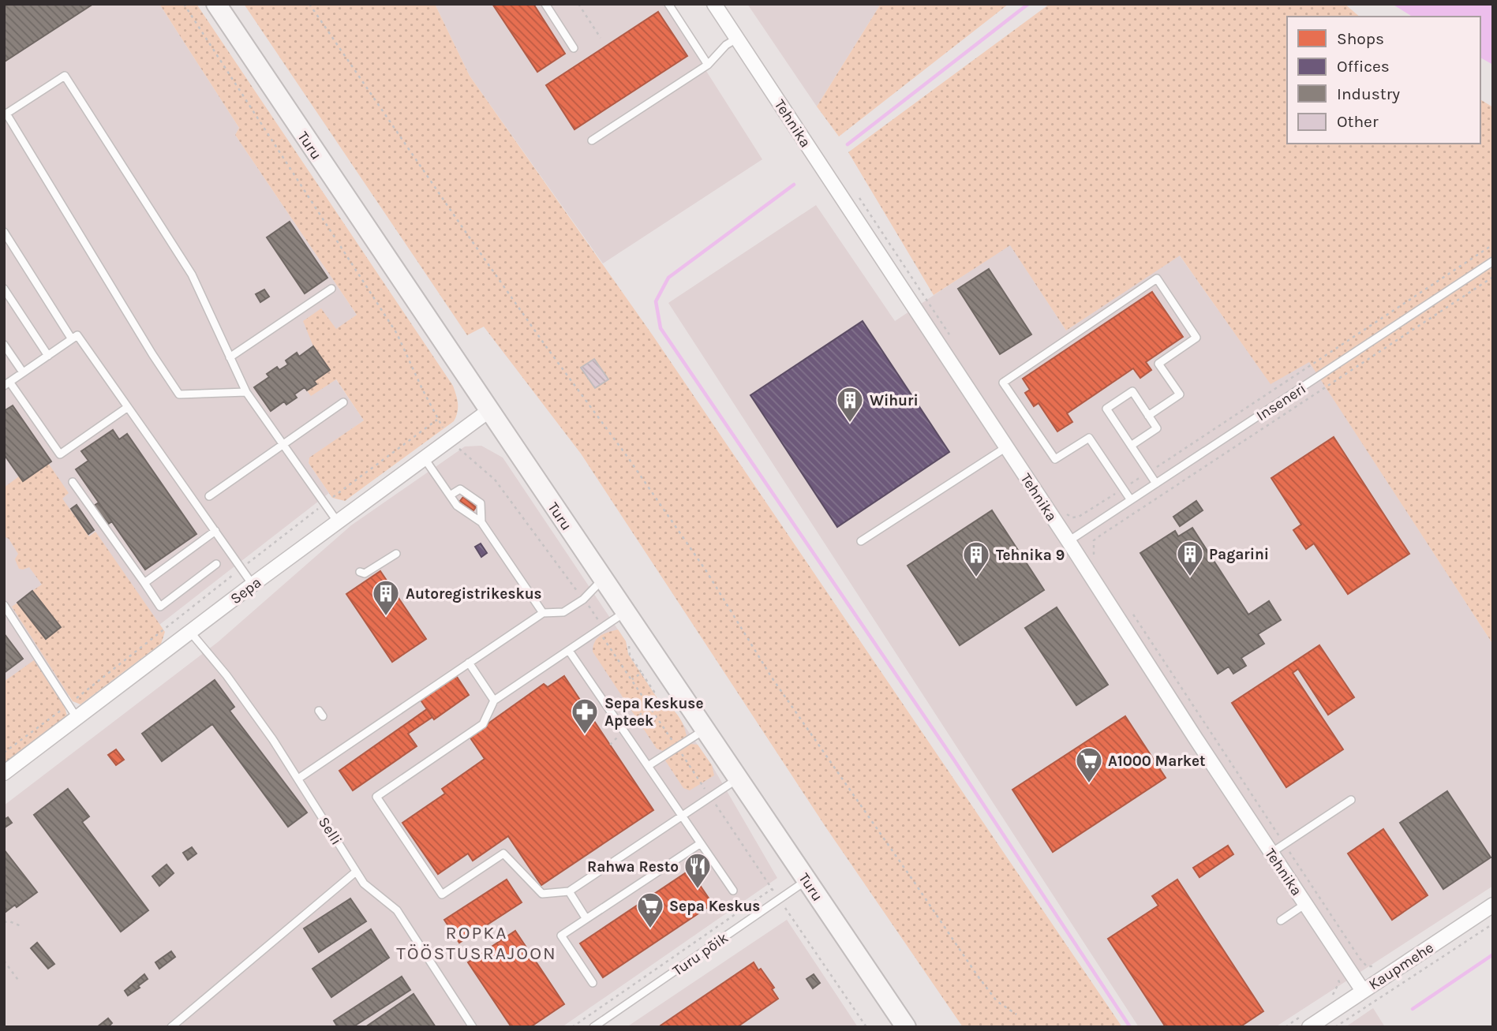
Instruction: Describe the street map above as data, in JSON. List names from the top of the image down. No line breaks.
{"streets":{"main road":["Turu"],"street":["Tehnika","Sepa","Kaupmehe"],"lane":["Inseneri","Selli","Turu põik"]},"crossings":[["Tehnika","Inseneri"],["Tehnika","Kaupmehe"],["Turu","Sepa"],["Turu","Turu põik"],["Sepa","Selli"]],"districts":["ROPKA TÖÖSTUSRAJOON"],"places":{"building":["Wihuri","Pagarini","Tehnika 9","Autoregistrikeskus"],"pharmacy":["Sepa Keskuse Apteek"],"supermarket":["A1000 Market","Sepa Keskus"],"restaurant":["Rahwa Resto"]},"legend":["Shops","Offices","Industry","Other"]}
